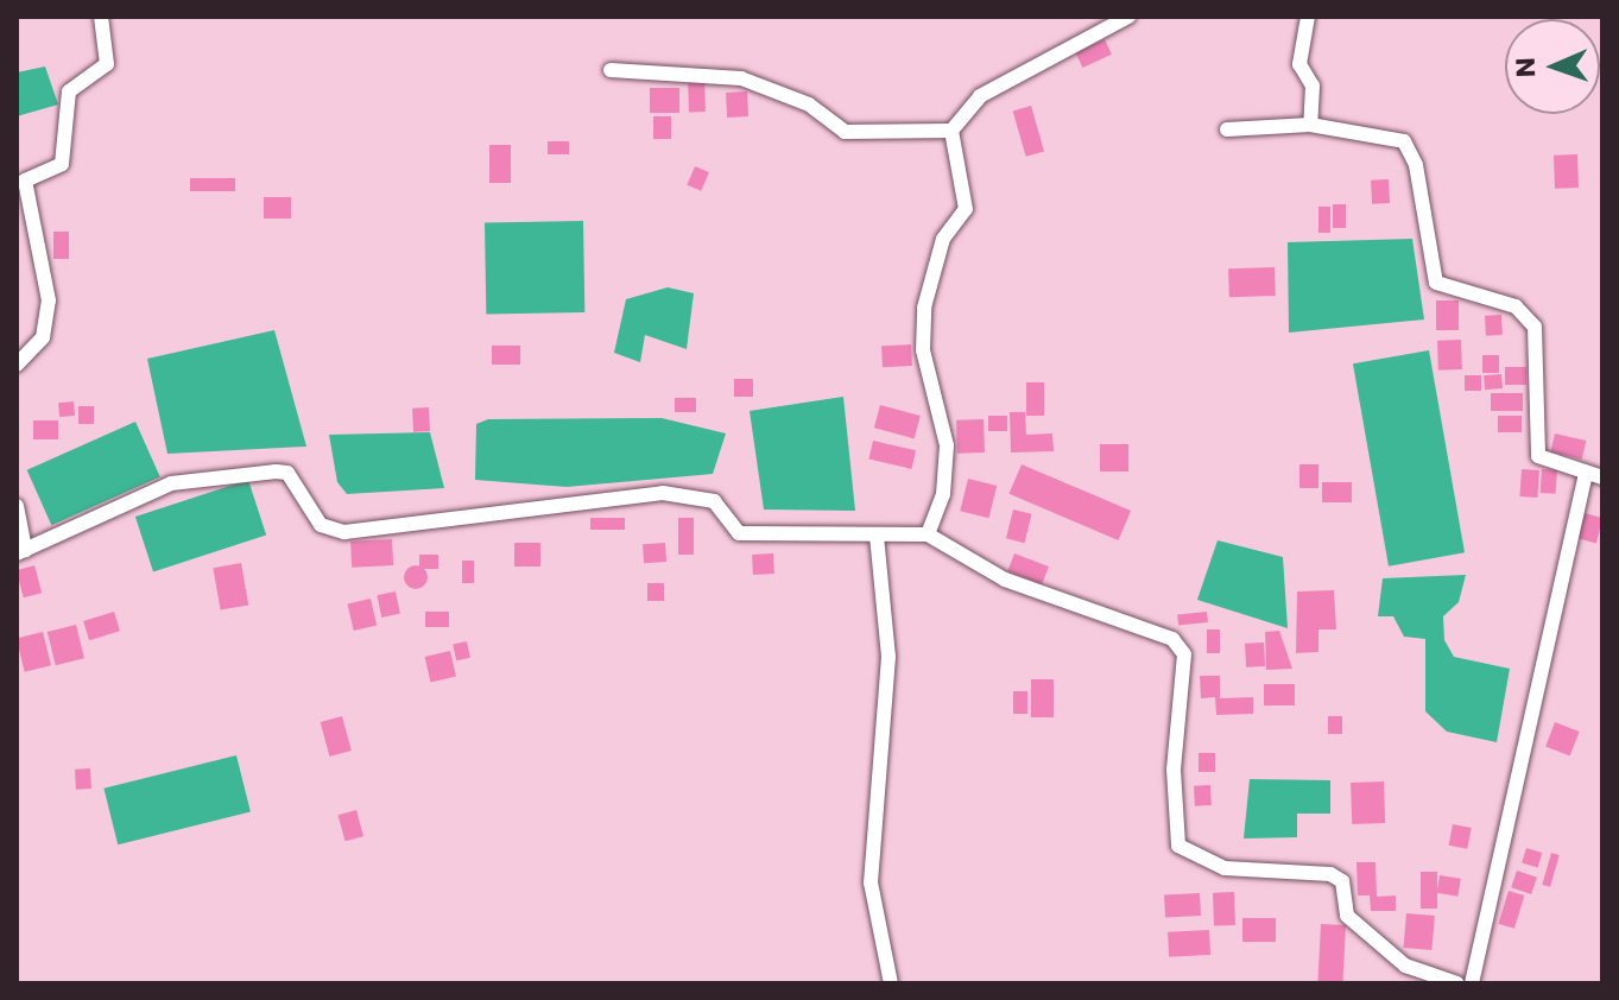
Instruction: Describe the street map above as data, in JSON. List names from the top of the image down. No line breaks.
{"north":"left"}
